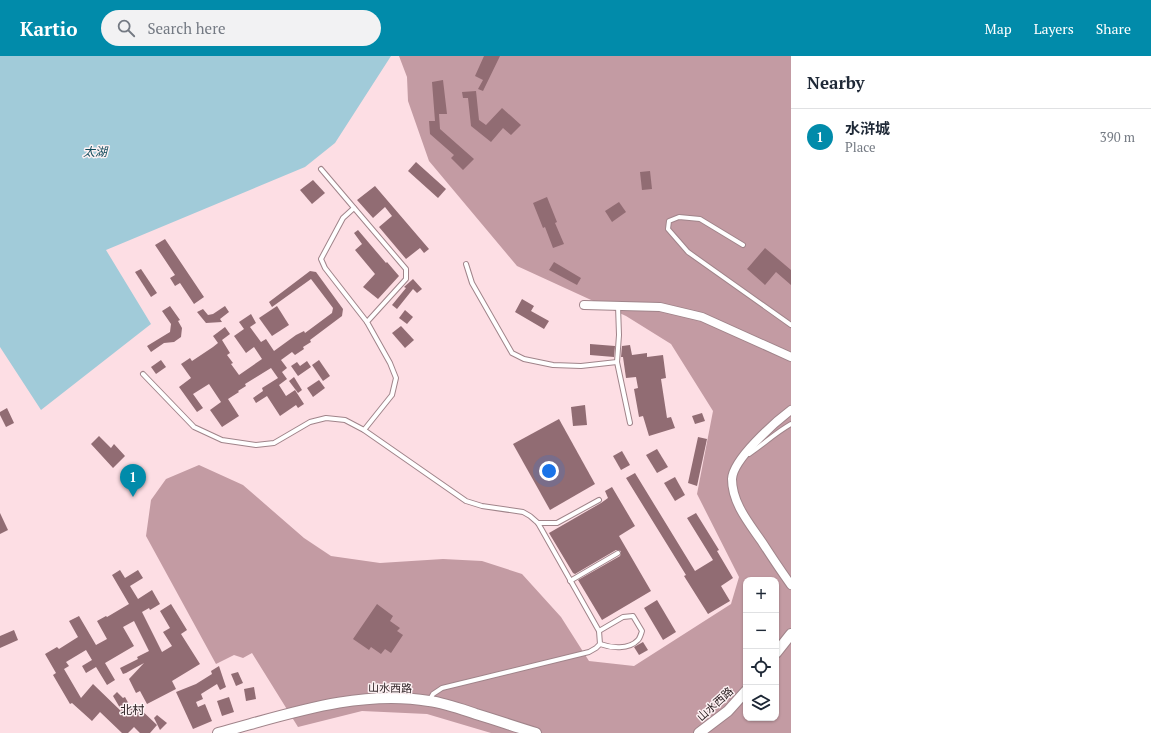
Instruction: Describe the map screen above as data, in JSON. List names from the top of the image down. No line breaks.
{"streets":{"street":["山水西路"]},"districts":["北村"],"water":["太湖"],"page":{"header":"Kartio","search":"Search here","nav":["Map","Layers","Share"],"heading":"Nearby","list":[{"mark":"1","name":"水浒城","note":"Place","value":"390 m"}],"pins":"1","map_buttons":["+","−"]}}
